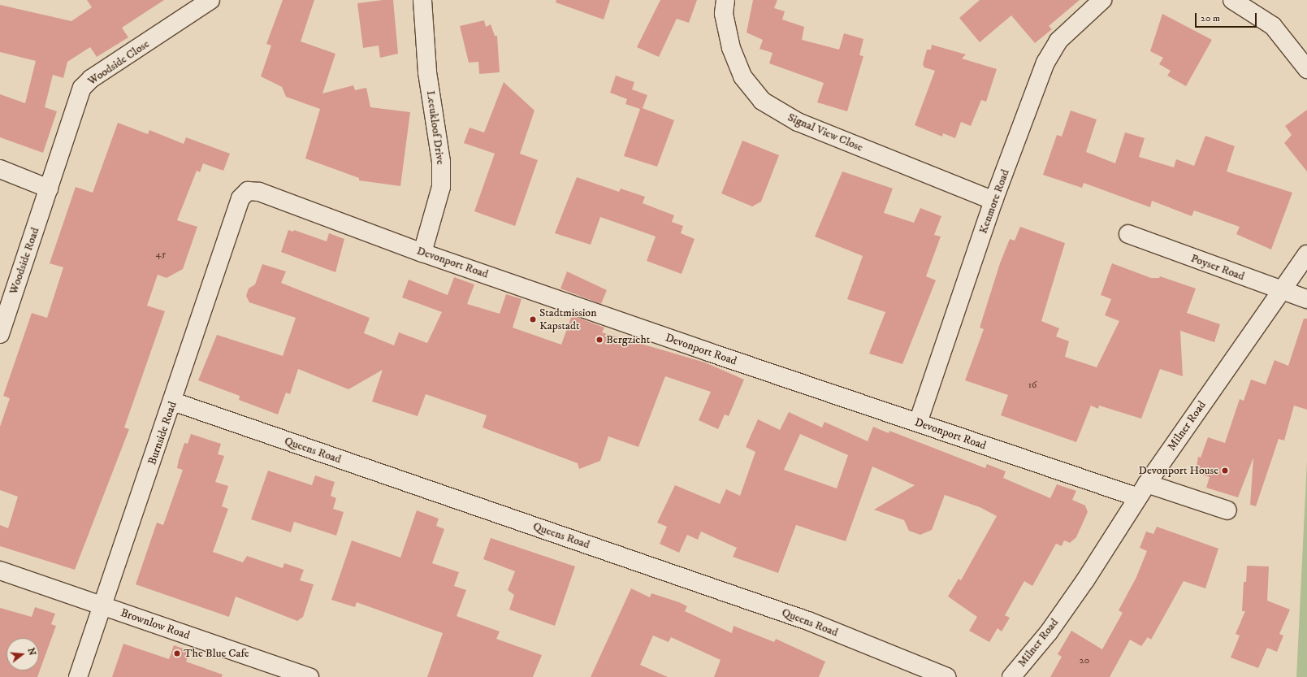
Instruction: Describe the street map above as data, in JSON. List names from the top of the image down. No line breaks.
{"streets":{"street":["Woodside Close","Leeukloof Drive","Signal View Close","Kenmore Road","Woodside Road","Devonport Road","Poyser Road","Milner Road","Burnside Road","Queens Road","Brownlow Road"]},"crossings":[["Woodside Close","Woodside Road"],["Leeukloof Drive","Devonport Road"],["Signal View Close","Kenmore Road"],["Kenmore Road","Devonport Road"],["Devonport Road","Milner Road"],["Devonport Road","Burnside Road"],["Poyser Road","Milner Road"],["Burnside Road","Queens Road"],["Burnside Road","Brownlow Road"]],"places":["Stadtmission Kapstadt","Bergzicht","Devonport House","The Blue Cafe"],"house_numbers":["45","16","20"],"scale_bar":"20 m","north":"right"}
